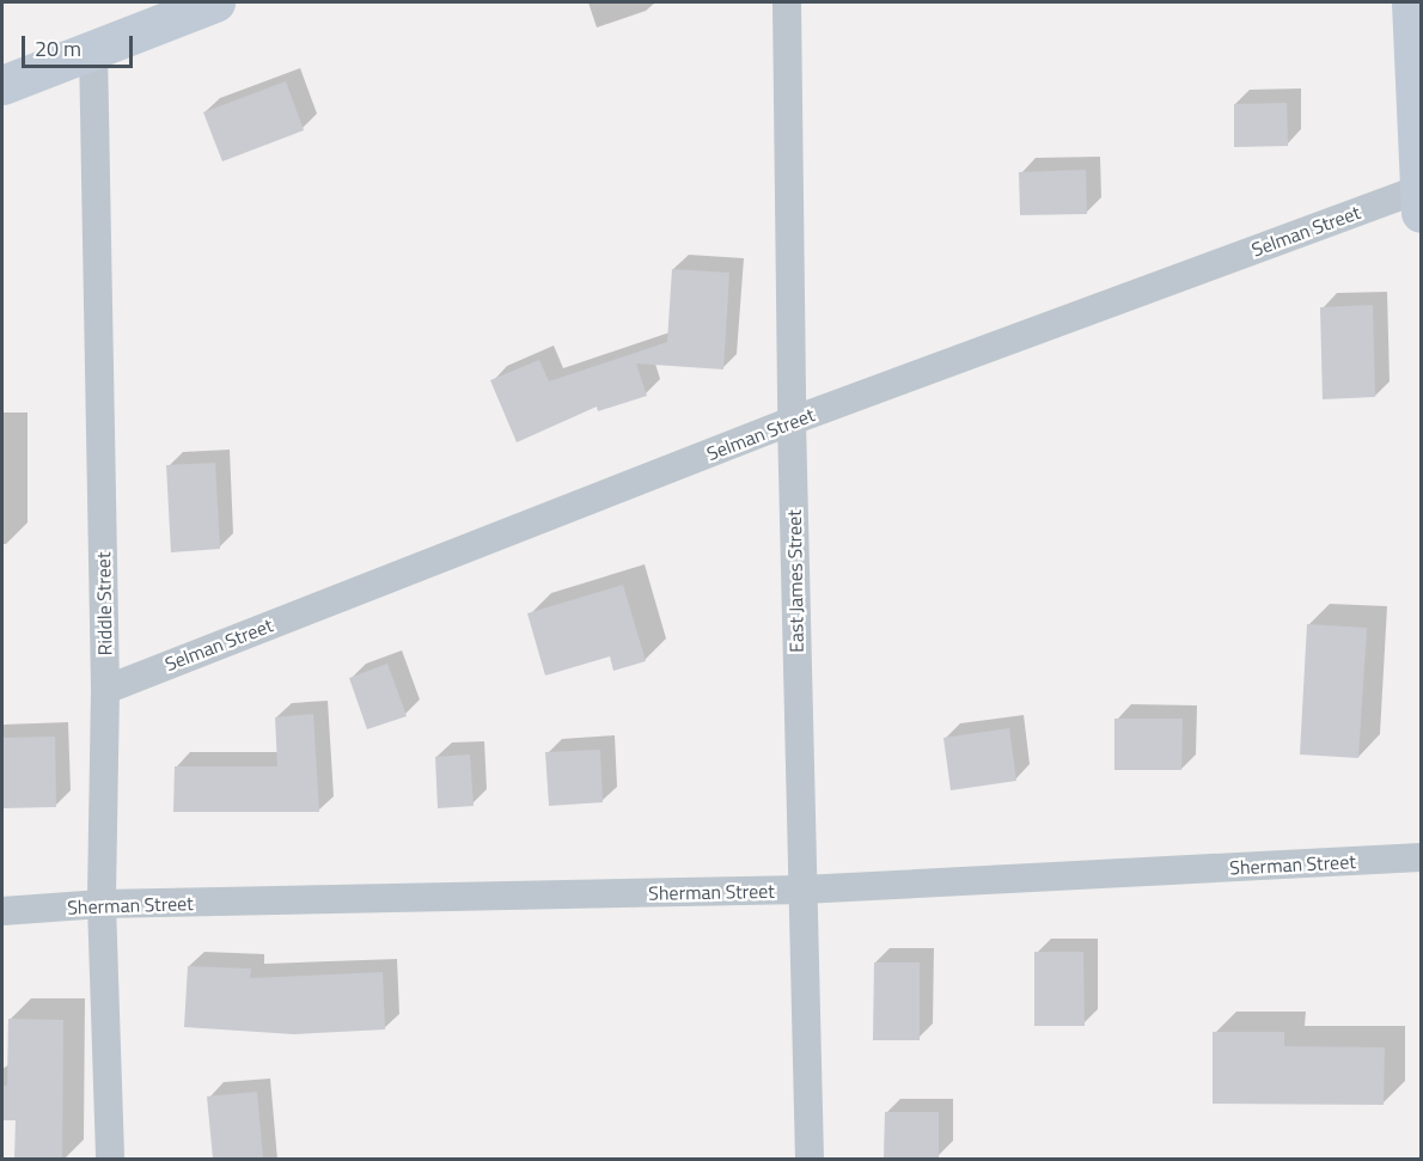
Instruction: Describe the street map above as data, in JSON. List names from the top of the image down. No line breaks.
{"streets":{"street":["Selman Street","East James Street","Riddle Street","Sherman Street"]},"crossings":[["Selman Street","East James Street"],["Selman Street","Riddle Street"],["East James Street","Sherman Street"],["Riddle Street","Sherman Street"]],"scale_bar":"20 m"}
